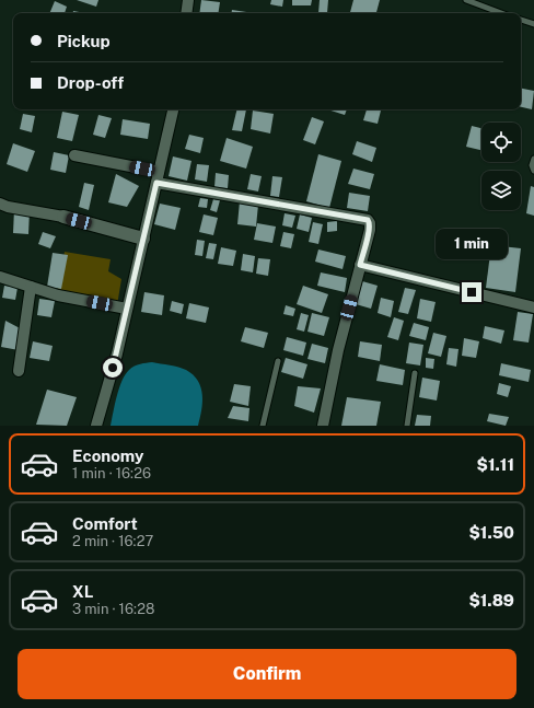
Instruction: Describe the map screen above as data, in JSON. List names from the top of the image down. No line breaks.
{"page":{"banner":["Pickup","Drop-off"],"bubble":"1 min","list":[{"name":"Economy","note":"1 min · 16:26","value":"$1.11"},{"name":"Comfort","note":"2 min · 16:27","value":"$1.50"},{"name":"XL","note":"3 min · 16:28","value":"$1.89"}],"buttons":"Confirm"}}
